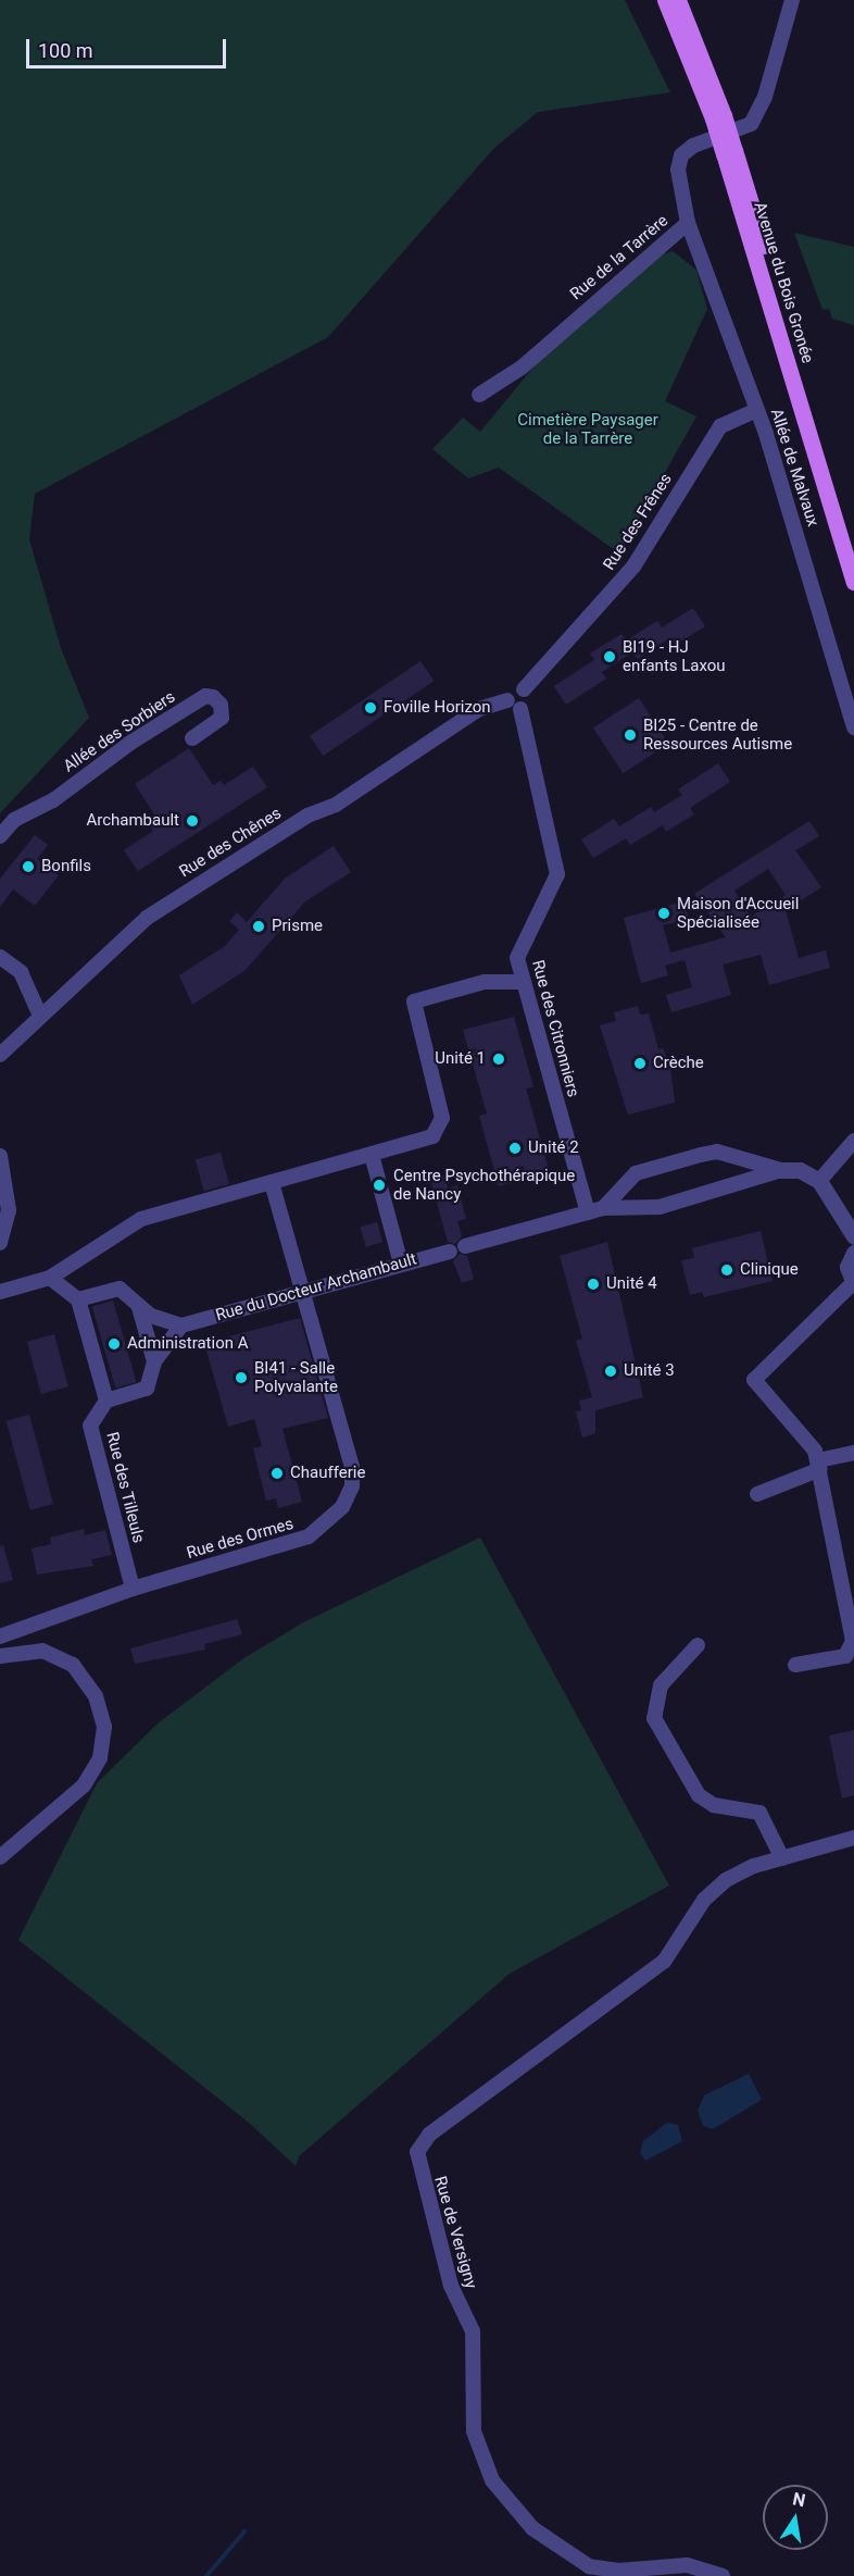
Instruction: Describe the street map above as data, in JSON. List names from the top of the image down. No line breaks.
{"streets":{"main road":["Avenue du Bois Gronée"],"street":["Rue de la Tarrère","Allée de Malvaux","Rue des Frênes","Allée des Sorbiers","Rue des Chênes","Rue des Citronniers","Rue du Docteur Archambault","Rue des Tilleuls","Rue des Ormes","Rue de Versigny"]},"crossings":[["Rue de la Tarrère","Allée de Malvaux"],["Allée de Malvaux","Rue des Frênes"],["Rue des Frênes","Rue des Chênes"],["Rue des Citronniers","Rue du Docteur Archambault"],["Rue du Docteur Archambault","Rue des Ormes"],["Rue des Tilleuls","Rue des Ormes"]],"parks":["Cimetière Paysager de la Tarrère"],"places":["BI19 - HJ enfants Laxou","Foville Horizon","BI25 - Centre de Ressources Autisme","Archambault","Bonfils","Maison d'Accueil Spécialisée","Prisme","Unité 1","Crèche","Unité 2","Centre Psychothérapique de Nancy","Clinique","Unité 4","Administration A","Unité 3","BI41 - Salle Polyvalante","Chaufferie"],"scale_bar":"100 m","north":"top"}
